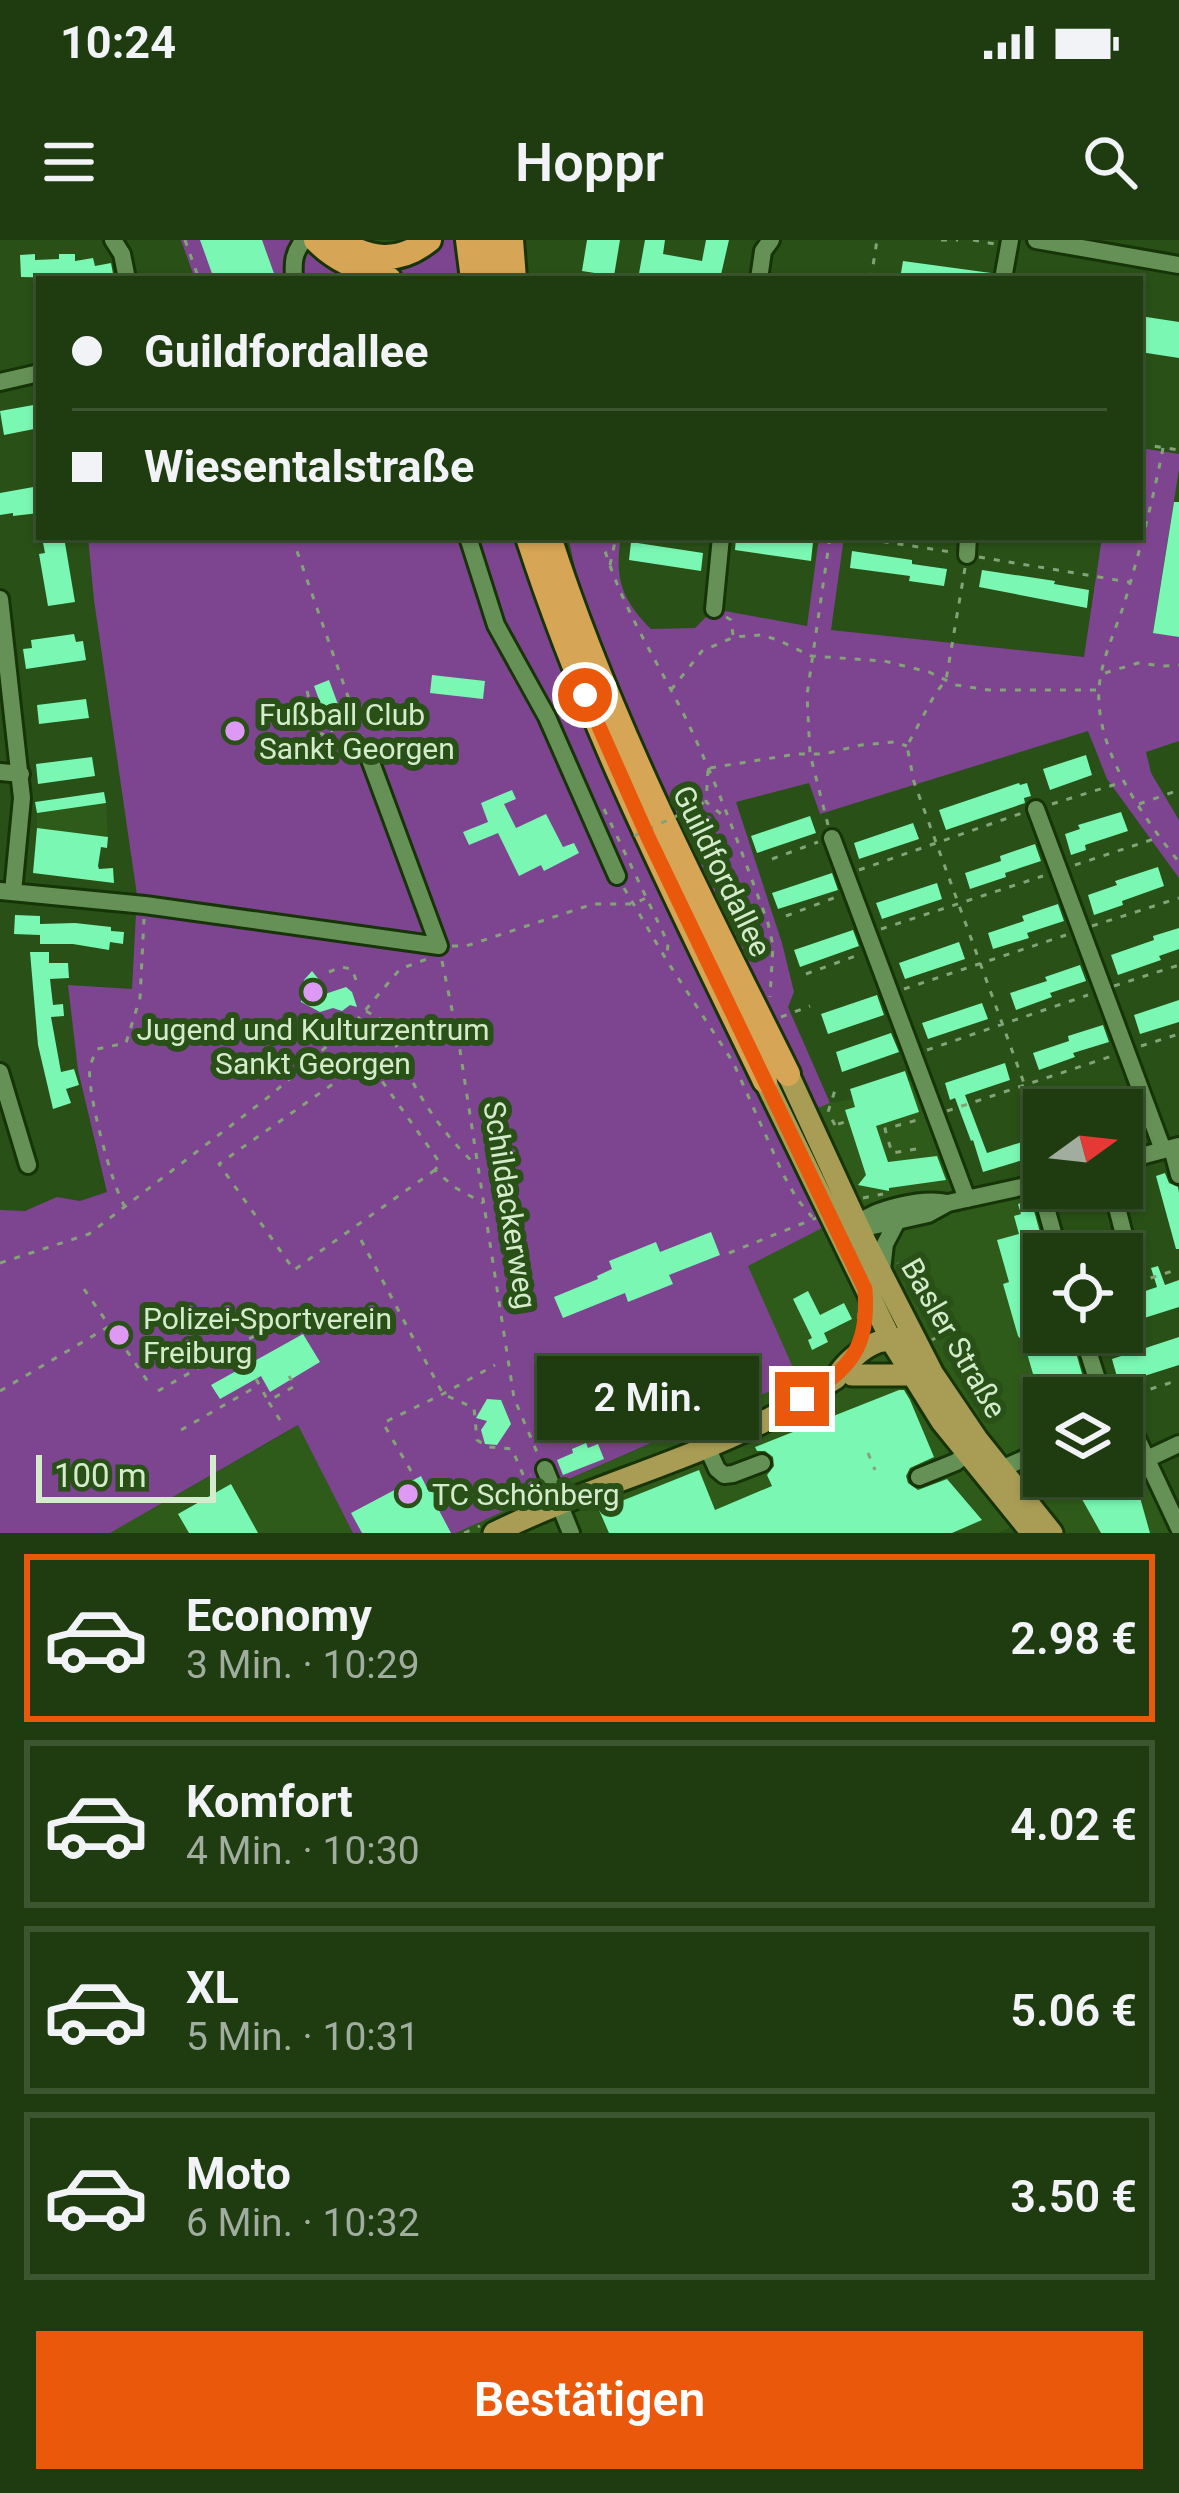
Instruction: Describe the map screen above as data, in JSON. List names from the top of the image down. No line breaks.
{"streets":{"highway":["Guildfordallee"],"main road":["Basler Straße"],"path":["Schildackerweg"]},"crossings":[["Guildfordallee","Basler Straße"]],"places":["Fußball Club Sankt Georgen","Jugend und Kulturzentrum Sankt Georgen","Polizei-Sportverein Freiburg","TC Schönberg"],"scale_bar":"100 m","north":"right","page":{"status":"10:24","header":"Hoppr","banner":["Guildfordallee","Wiesentalstraße"],"bubble":"2 Min.","scale":"100 m","list":[{"name":"Economy","note":"3 Min. · 10:29","value":"2.98 €"},{"name":"Komfort","note":"4 Min. · 10:30","value":"4.02 €"},{"name":"XL","note":"5 Min. · 10:31","value":"5.06 €"},{"name":"Moto","note":"6 Min. · 10:32","value":"3.50 €"}],"buttons":"Bestätigen"}}
